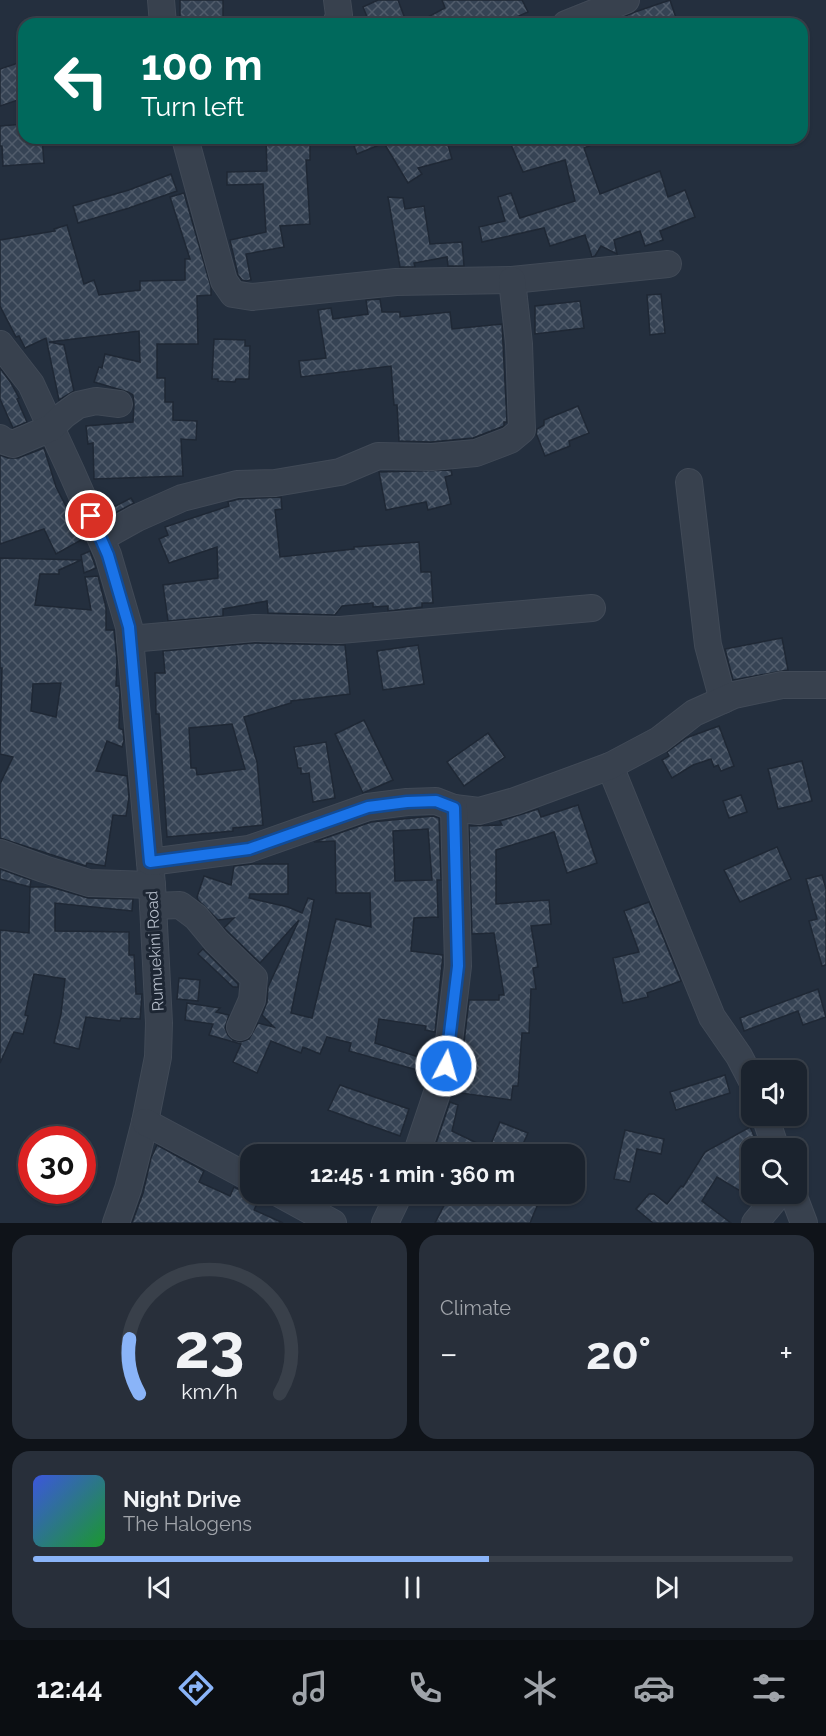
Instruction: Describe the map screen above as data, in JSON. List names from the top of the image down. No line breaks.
{"streets":{"street":["Rumuekini Road"]},"page":{"turn":["100 m","Turn left"],"limit":"30","trip":"12:45 · 1 min · 360 m","tile":"Climate","heat":["−","20°","+"],"song":["Night Drive","The Halogens"],"tabs":"12:44","gauge":["23","km/h"]}}
